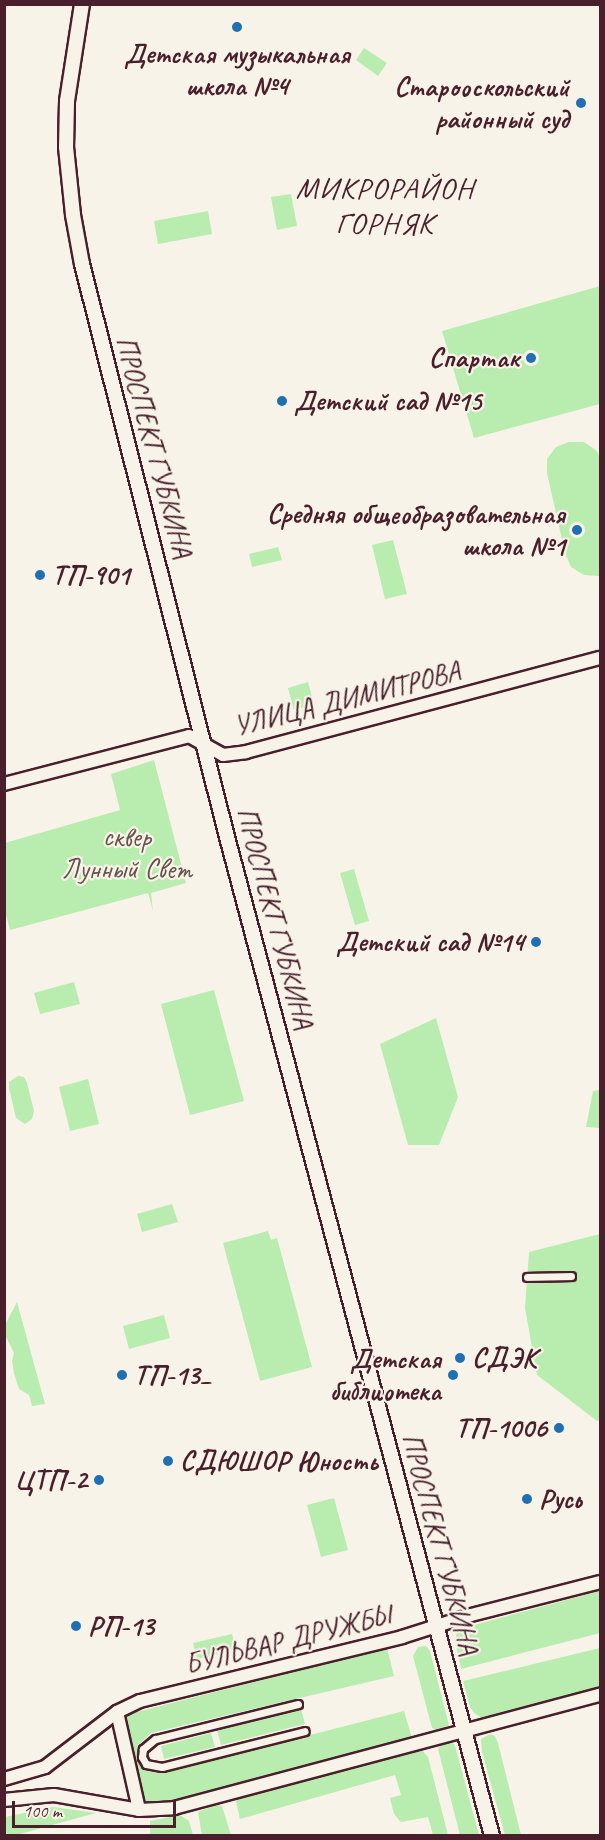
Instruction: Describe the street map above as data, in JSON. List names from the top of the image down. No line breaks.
{"streets":{"main road":["ПРОСПЕКТ ГУБКИНА","УЛИЦА ДИМИТРОВА","БУЛЬВАР ДРУЖБЫ"]},"crossings":[["ПРОСПЕКТ ГУБКИНА","УЛИЦА ДИМИТРОВА"],["ПРОСПЕКТ ГУБКИНА","БУЛЬВАР ДРУЖБЫ"]],"districts":["МИКРОРАЙОН ГОРНЯК"],"parks":["сквер Лунный Свет"],"places":["Детская музыкальная школа №4","Старооскольский районный суд","Спартак","Детский сад №15","Средняя общеобразовательная школа №1","ТП-901","Детский сад №14","СДЭК","ТП-13_","Детская библиотека","ТП-1006","СДЮШОР Юность","ЦТП-2","Русь","РП-13"],"scale_bar":"100 m"}
